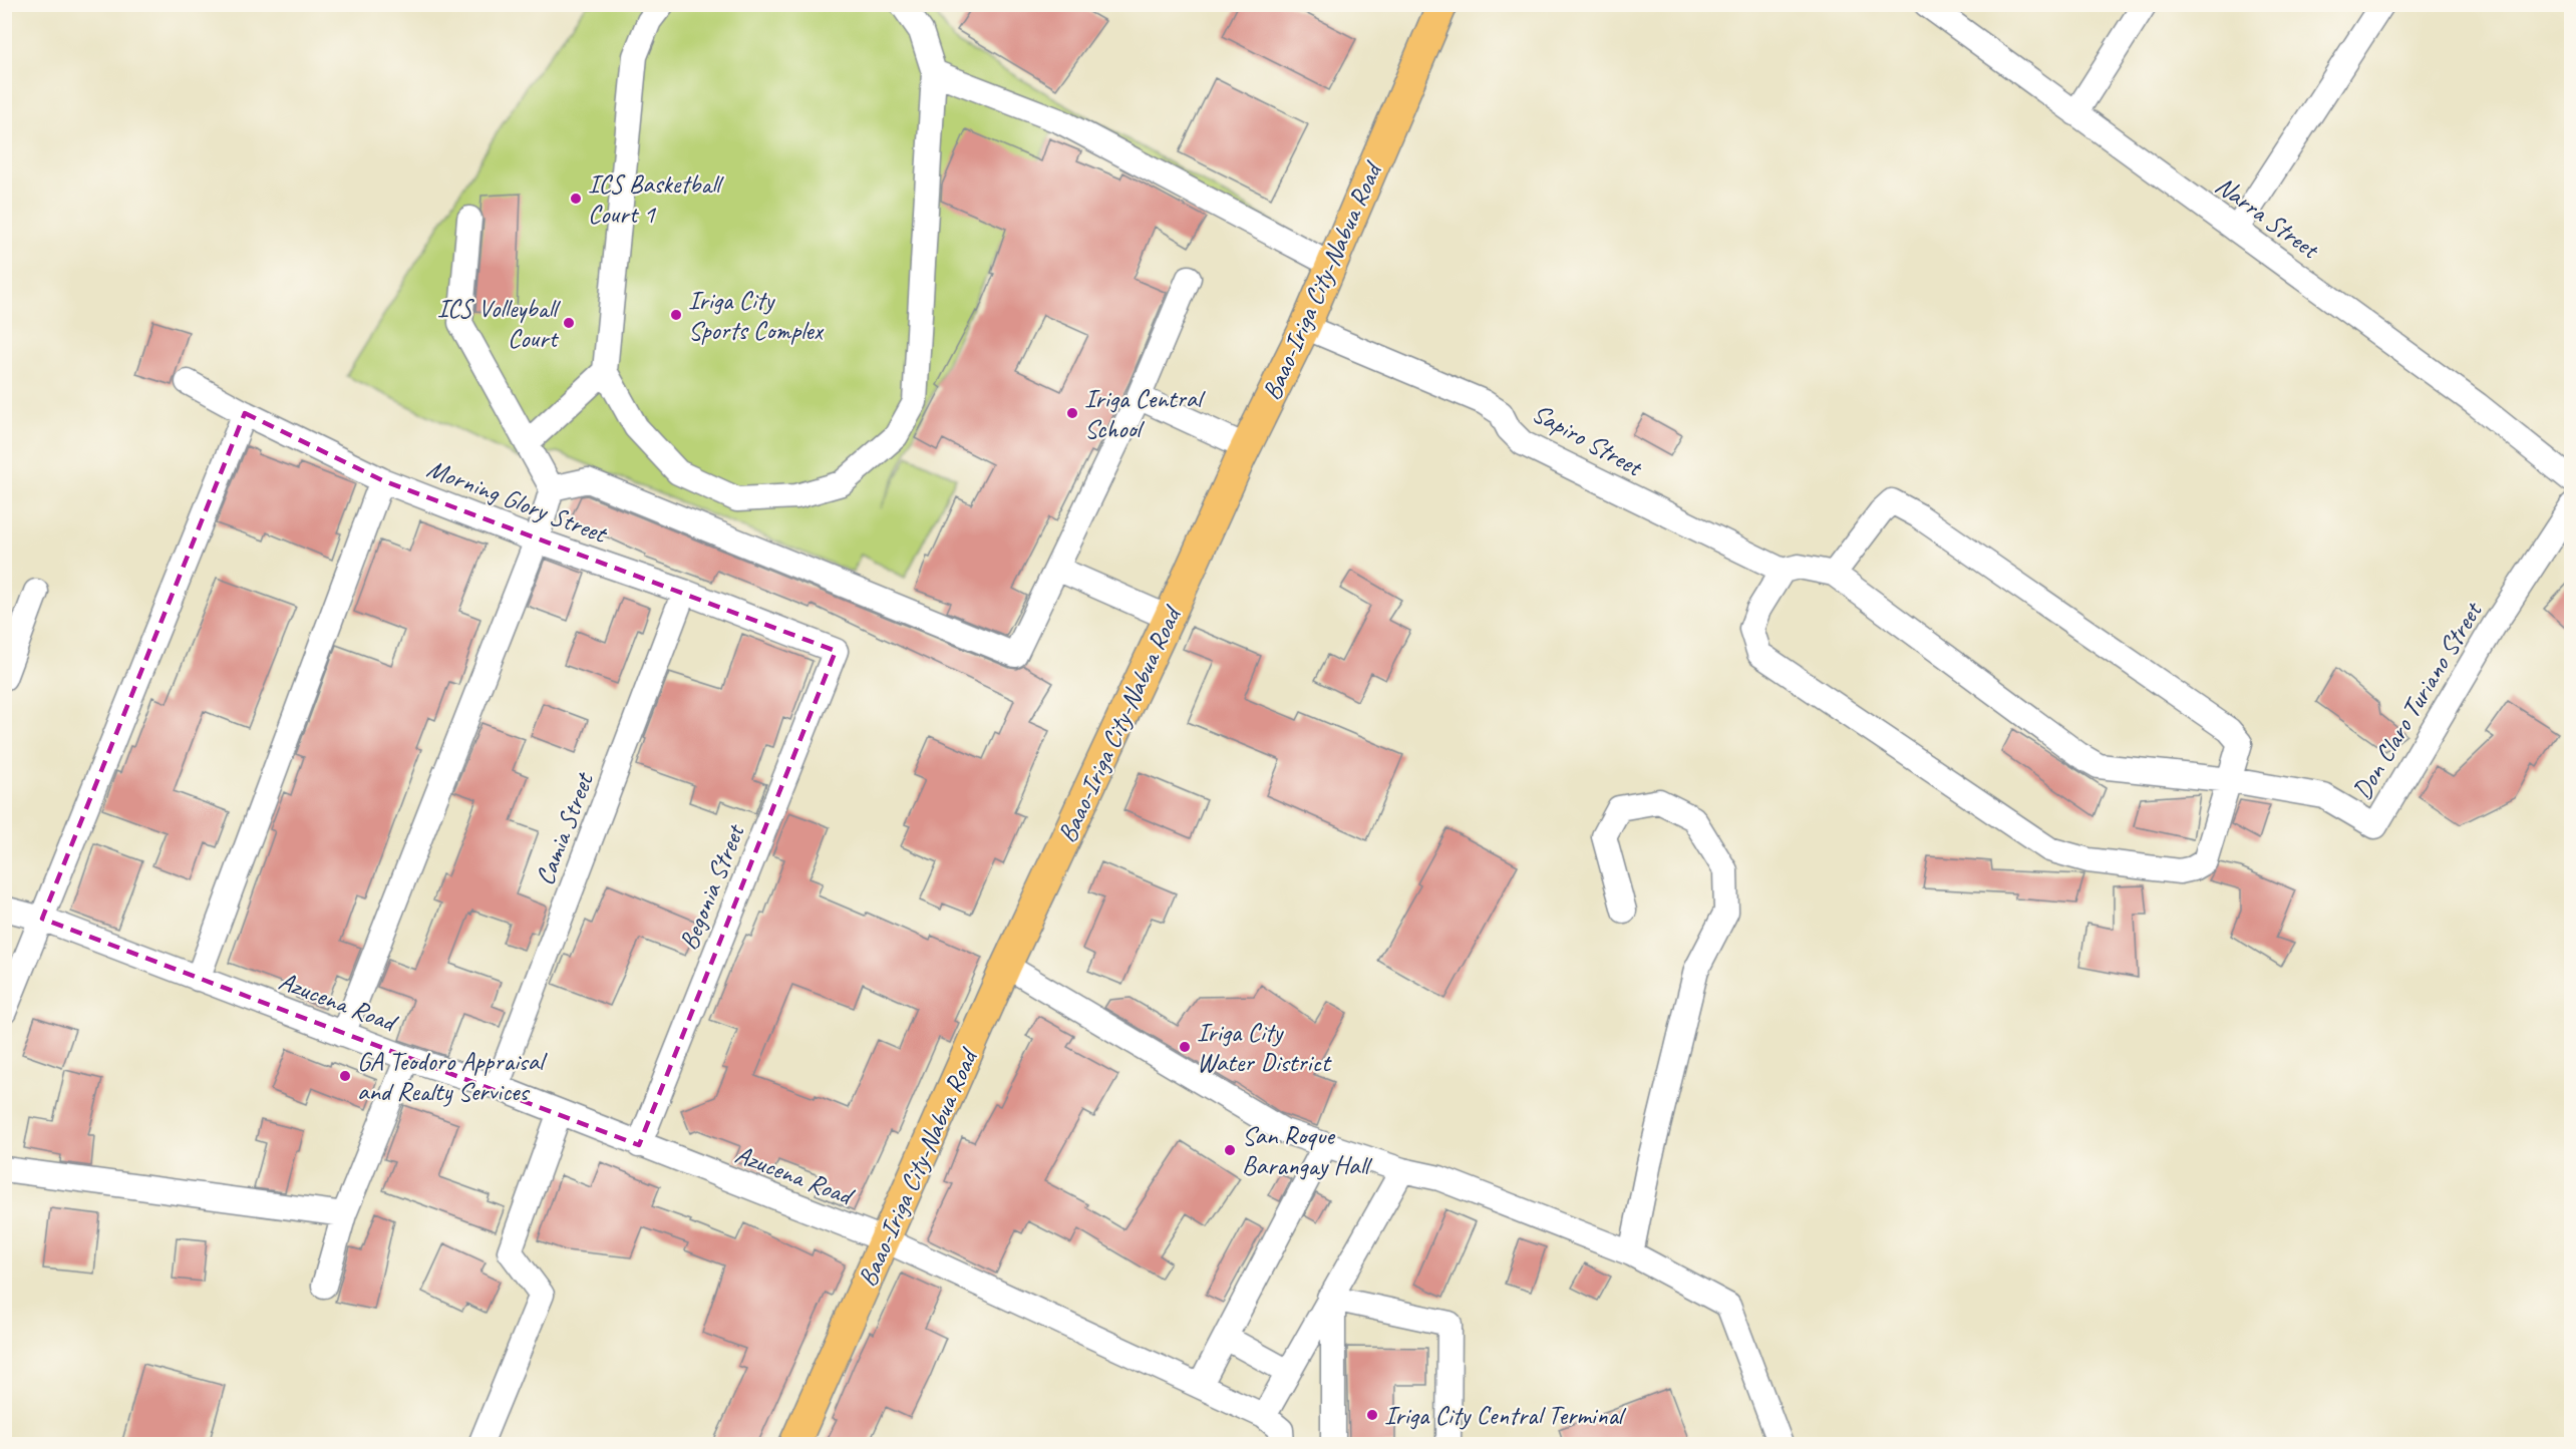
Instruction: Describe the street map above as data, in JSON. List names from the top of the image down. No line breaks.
{"streets":{"main road":["Baao-Iriga City-Nabua Road"],"street":["Narra Street","Sapiro Street","Morning Glory Street","Don Claro Turiano Street","Camia Street","Begonia Street","Azucena Road"]},"crossings":[["Baao-Iriga City-Nabua Road","Sapiro Street"],["Baao-Iriga City-Nabua Road","Azucena Road"],["Morning Glory Street","Camia Street"],["Morning Glory Street","Begonia Street"],["Camia Street","Azucena Road"],["Begonia Street","Azucena Road"]],"places":["ICS Basketball Court 1","Iriga City Sports Complex","ICS Volleyball Court","Iriga Central School","Iriga City Water District","GA Teodoro Appraisal and Realty Services","San Roque Barangay Hall","Iriga City Central Terminal"]}
